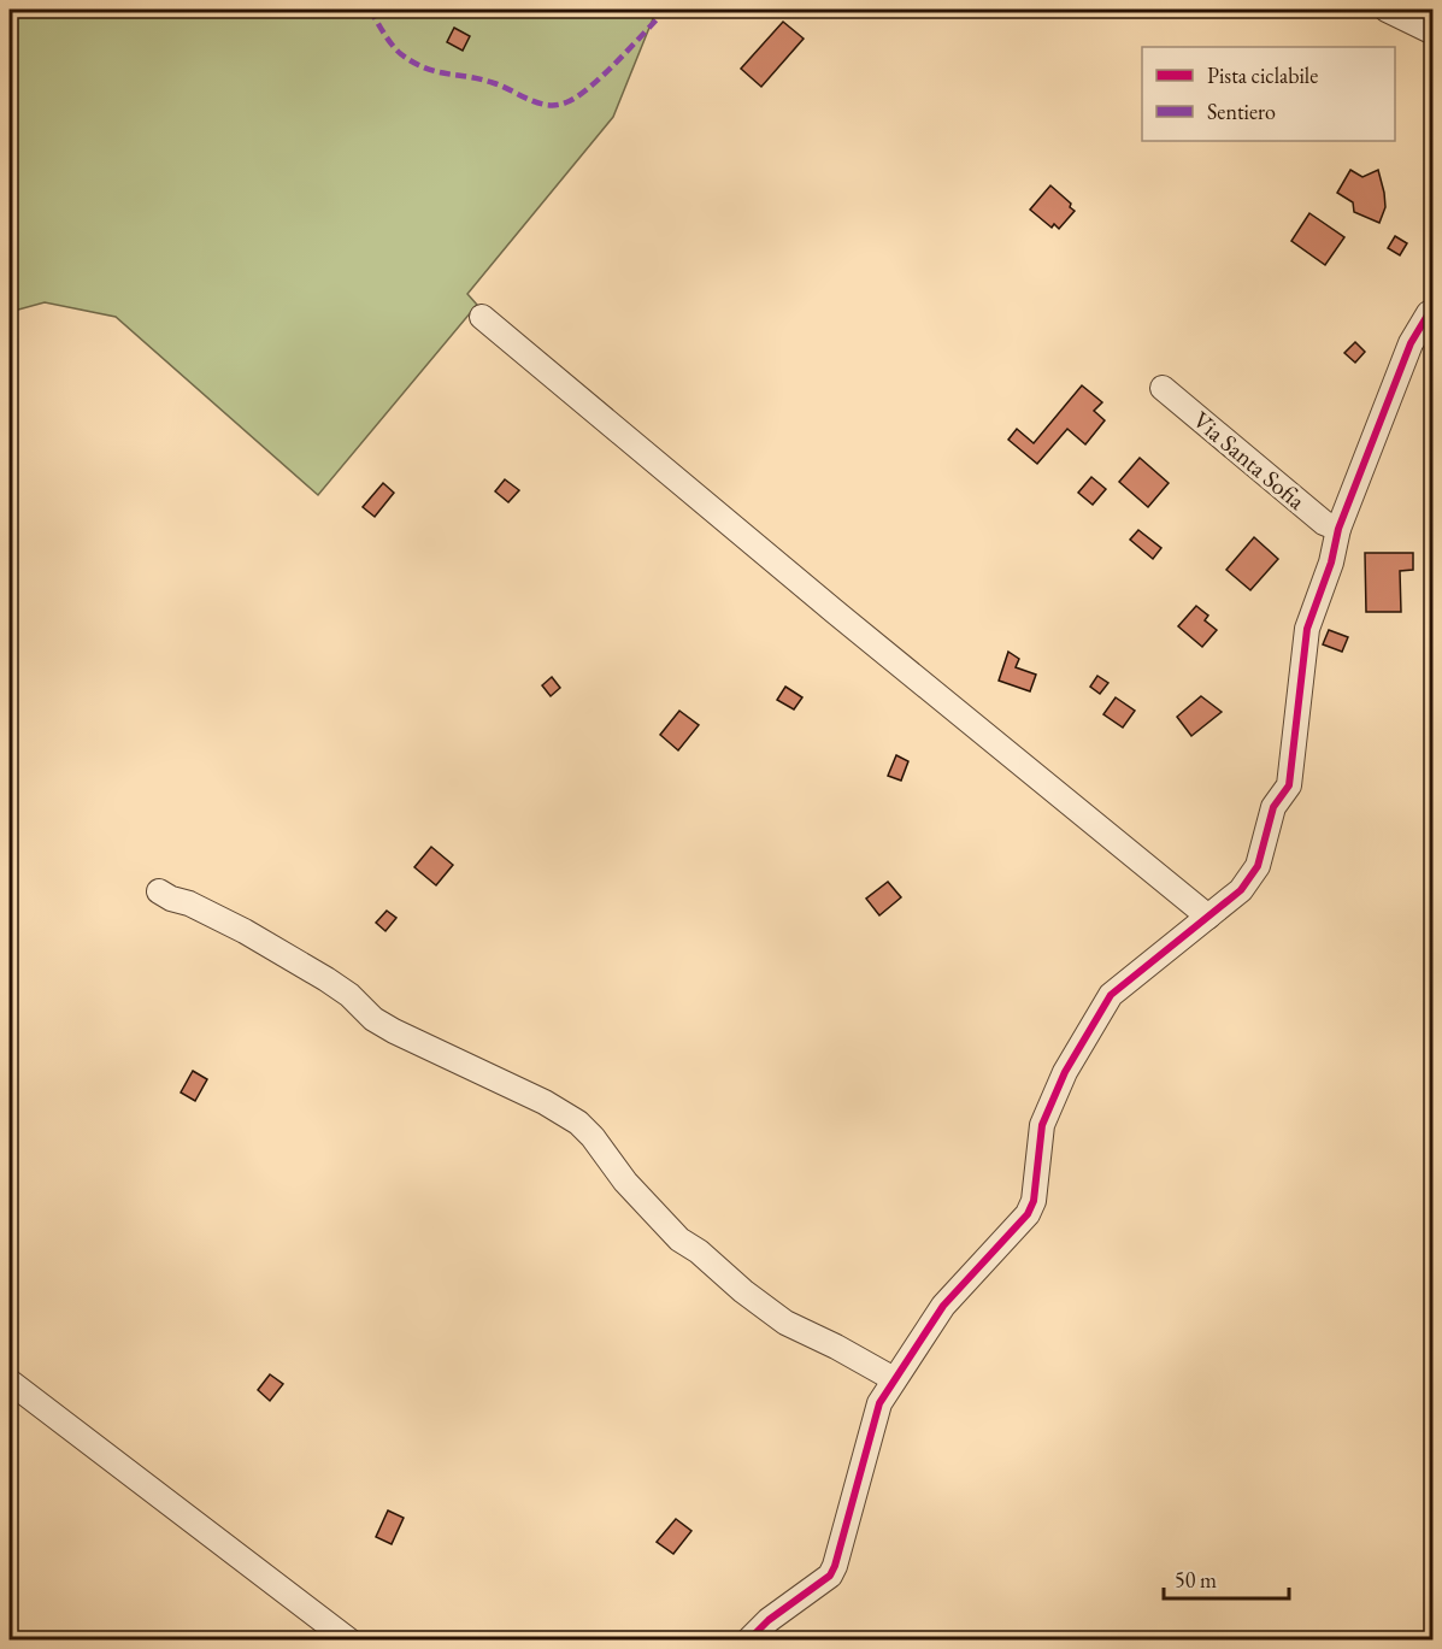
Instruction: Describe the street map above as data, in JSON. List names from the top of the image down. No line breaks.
{"streets":{"street":["Via Santa Sofia"]},"legend":["Pista ciclabile","Sentiero"],"scale_bar":"50 m"}
